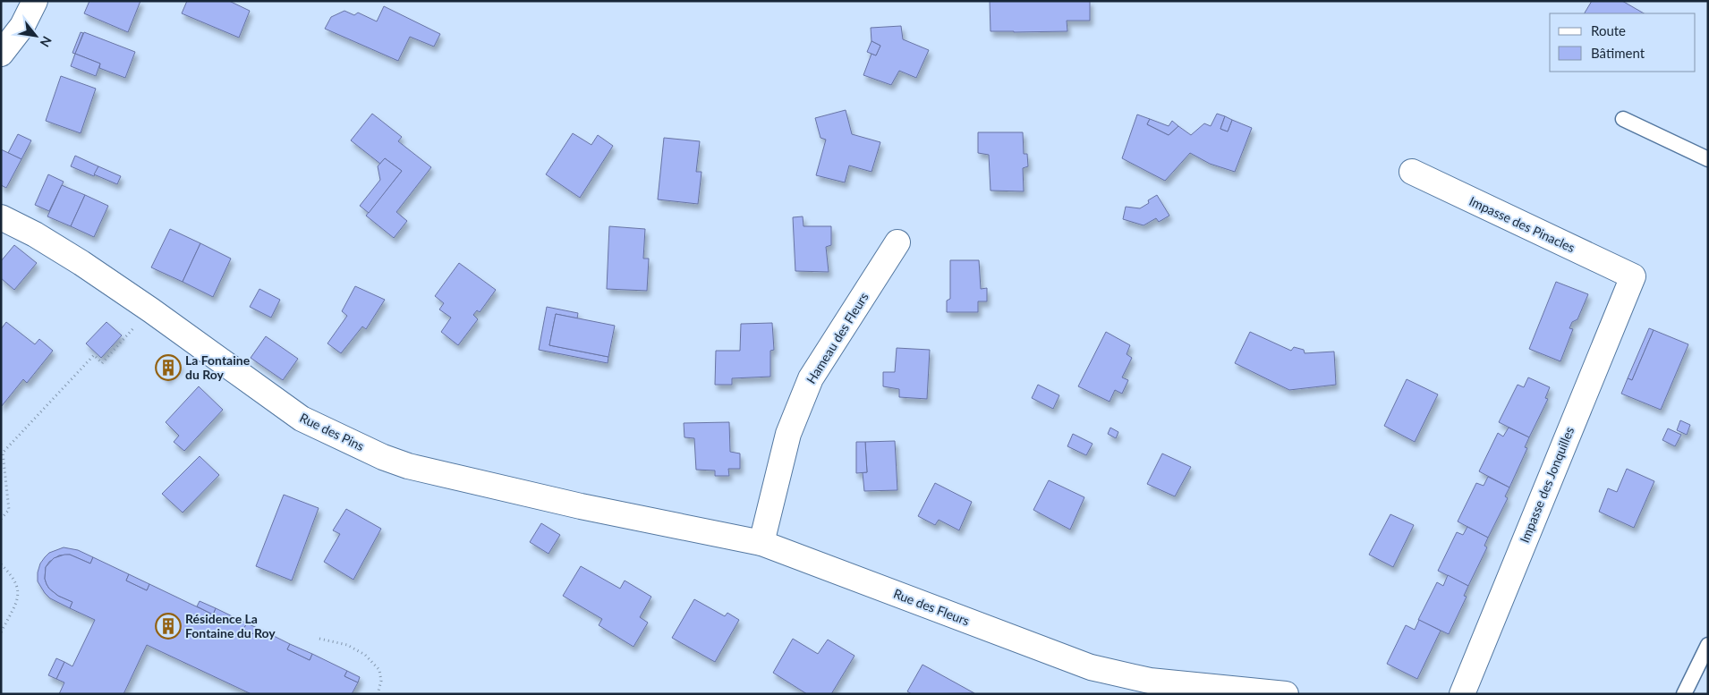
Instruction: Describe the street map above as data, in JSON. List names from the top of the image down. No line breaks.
{"streets":{"street":["Impasse des Pinacles","Hameau des Fleurs","Rue des Pins","Impasse des Jonquilles","Rue des Fleurs"]},"crossings":[["Impasse des Pinacles","Impasse des Jonquilles"],["Hameau des Fleurs","Rue des Fleurs"],["Rue des Pins","Rue des Fleurs"]],"places":{"building":["La Fontaine du Roy","Résidence La Fontaine du Roy"]},"legend":["Route","Bâtiment"],"north":"bottom right"}
